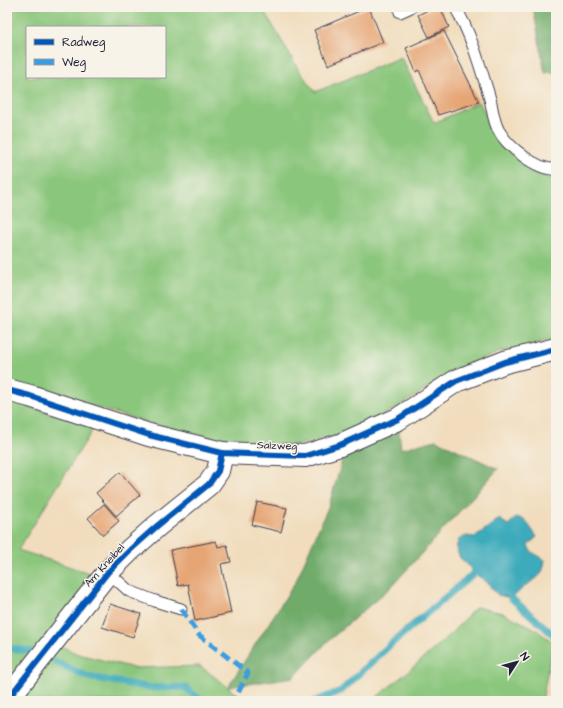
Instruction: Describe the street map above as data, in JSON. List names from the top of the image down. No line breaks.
{"streets":{"street":["Salzweg","Am Kneibel"]},"crossings":[["Salzweg","Am Kneibel"]],"legend":["Radweg","Weg"],"north":"top right"}
